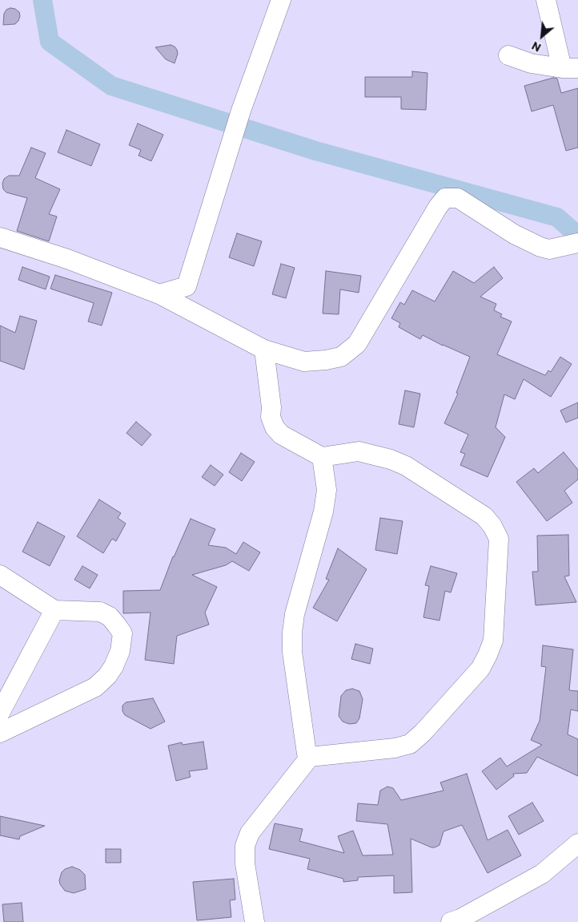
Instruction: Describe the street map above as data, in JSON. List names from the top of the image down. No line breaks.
{"north":"bottom left"}
